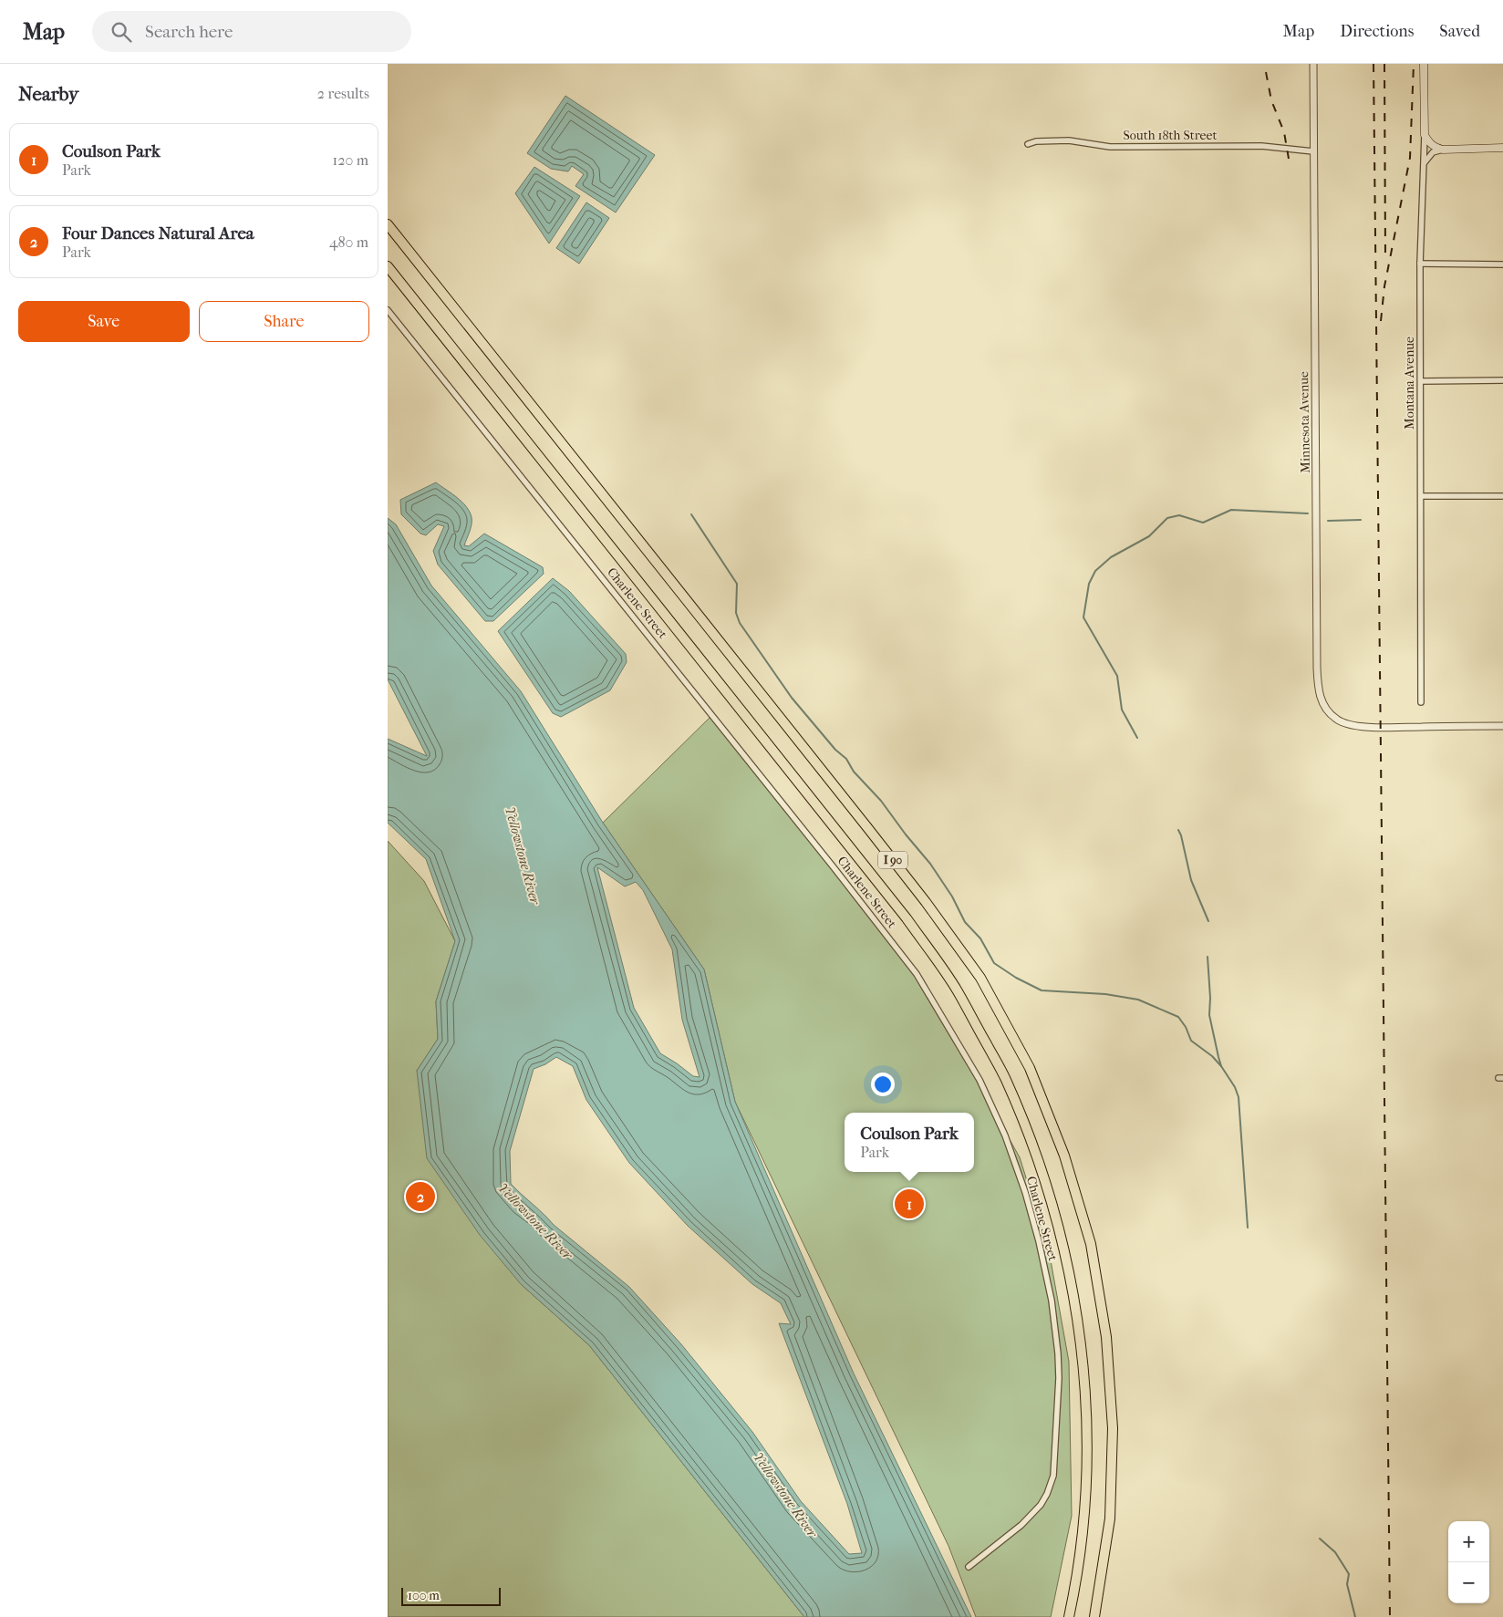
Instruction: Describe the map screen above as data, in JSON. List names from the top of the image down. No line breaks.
{"streets":{"highway":["I 90"],"main road":["Montana Avenue"],"street":["South 18th Street","Minnesota Avenue","Charlene Street"]},"crossings":[["South 18th Street","Minnesota Avenue"]],"water":["Yellowstone River"],"scale_bar":"100 m","page":{"header":"Map","search":"Search here","nav":["Map","Directions","Saved"],"heading":["Nearby","2 results"],"list":[{"mark":"1","name":"Coulson Park","note":"Park","value":"120 m"},{"mark":"2","name":"Four Dances Natural Area","note":"Park","value":"480 m"}],"buttons":["Save","Share"],"popup":["Coulson Park","Park"],"pins":["2","1"],"map_buttons":["+","−"],"scale":"100 m"}}
